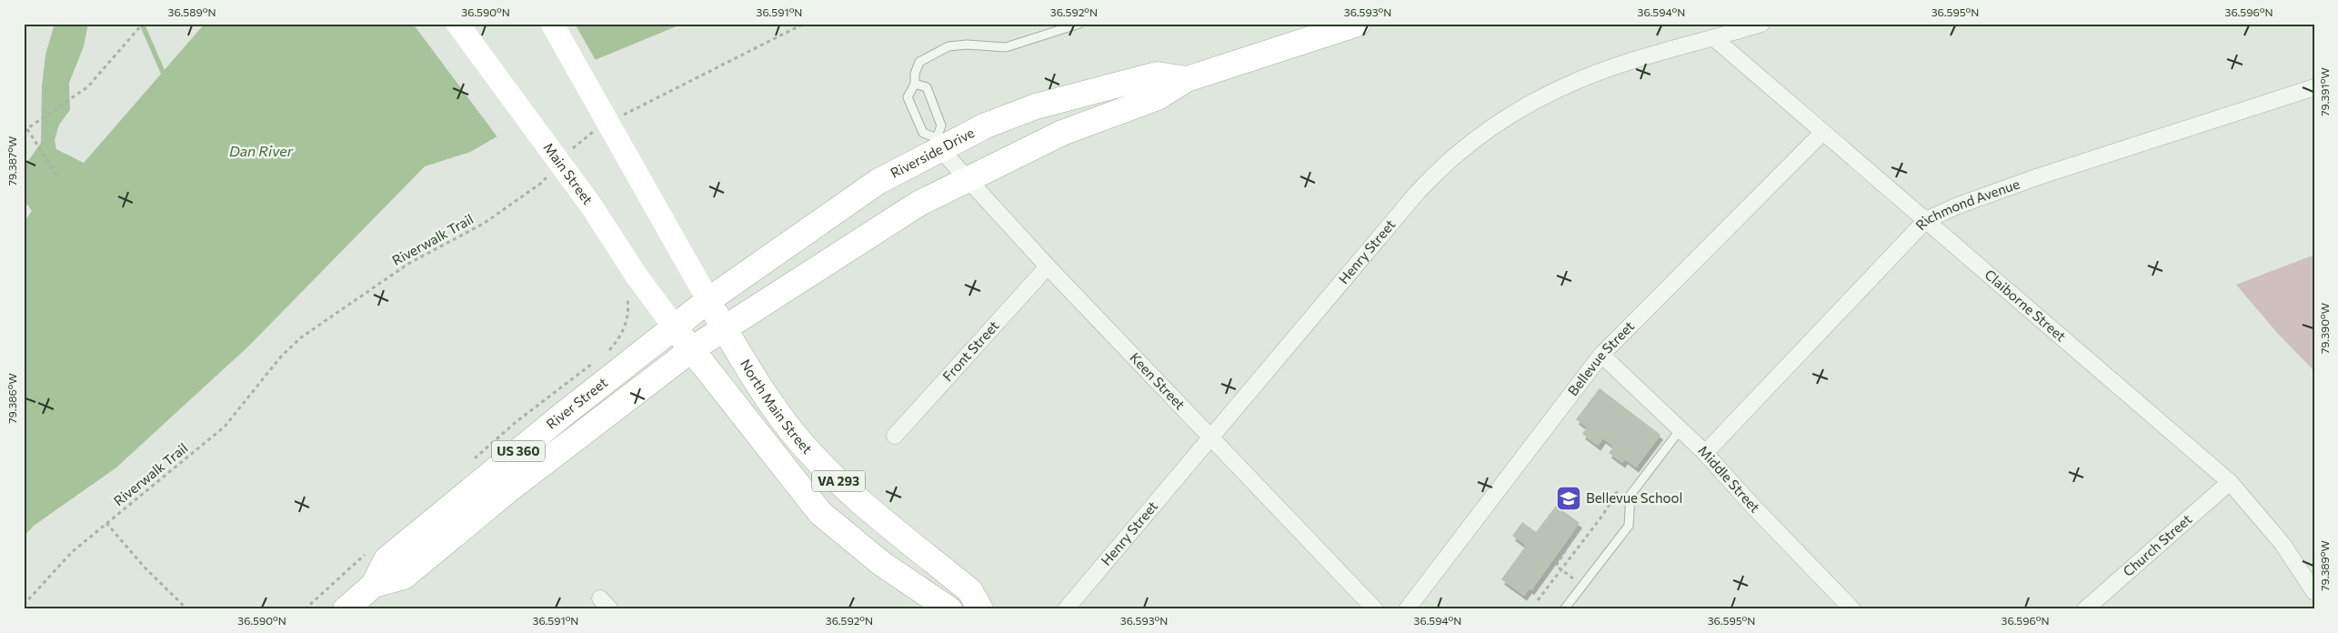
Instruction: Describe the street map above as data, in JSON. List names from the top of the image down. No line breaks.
{"streets":{"main road":["Riverside Drive","Main Street","River Street","North Main Street","US 360","VA 293"],"street":["Richmond Avenue","Henry Street","Claiborne Street","Front Street","Bellevue Street","Keen Street","Middle Street","Church Street"],"path":["Riverwalk Trail"]},"crossings":[["Riverside Drive","Keen Street"],["Riverside Drive","River Street"],["Riverside Drive","North Main Street"],["Riverside Drive","VA 293"],["Main Street","River Street"],["Main Street","VA 293"],["Richmond Avenue","Claiborne Street"],["Richmond Avenue","Middle Street"],["Henry Street","Claiborne Street"],["Henry Street","Keen Street"],["Claiborne Street","Bellevue Street"],["Claiborne Street","Church Street"],["Front Street","Keen Street"],["Bellevue Street","Middle Street"],["River Street","North Main Street"],["River Street","VA 293"],["North Main Street","VA 293"]],"water":["Dan River"],"places":{"school or university":["Bellevue School"]},"coordinates":["36.589°N","36.590°N","36.591°N","36.592°N","36.593°N","36.594°N","36.595°N","36.596°N","79.391°W","79.387°W","79.390°W","79.386°W","79.389°W"]}
